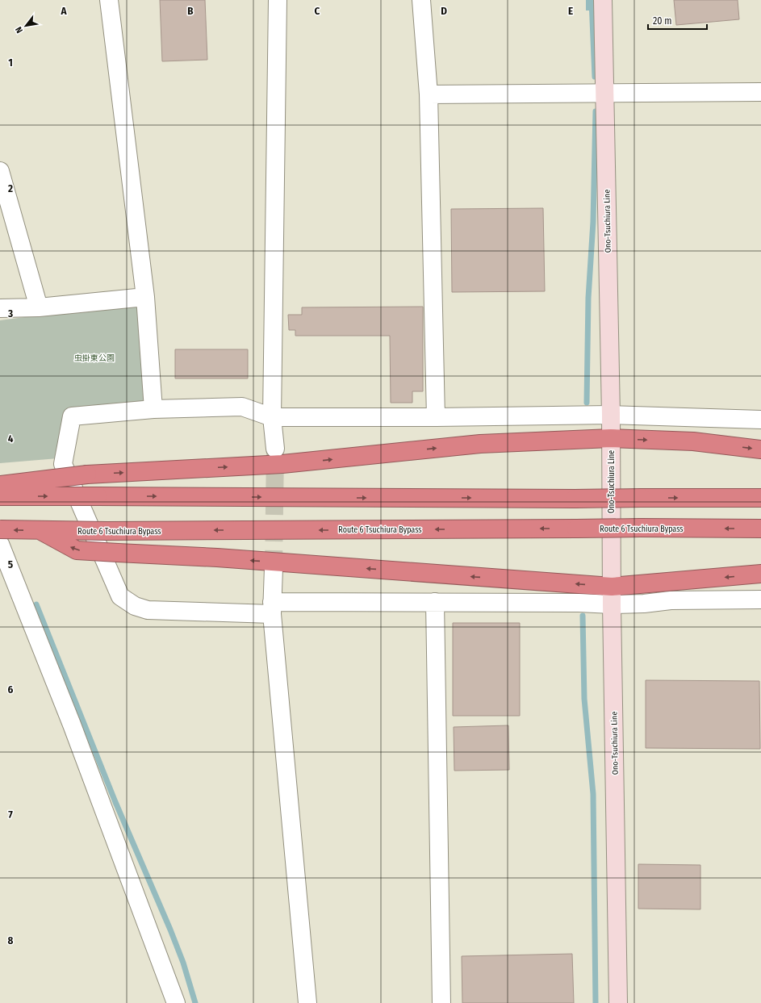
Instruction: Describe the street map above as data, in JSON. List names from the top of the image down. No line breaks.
{"streets":{"highway":["Route 6 Tsuchiura Bypass"],"main road":["Ono-Tsuchiura Line"]},"parks":["虫掛東公園"],"scale_bar":"20 m","north":"bottom left","grid":{"columns":["A","B","C","D","E"],"rows":["1","2","3","4","5","6","7","8"]}}
